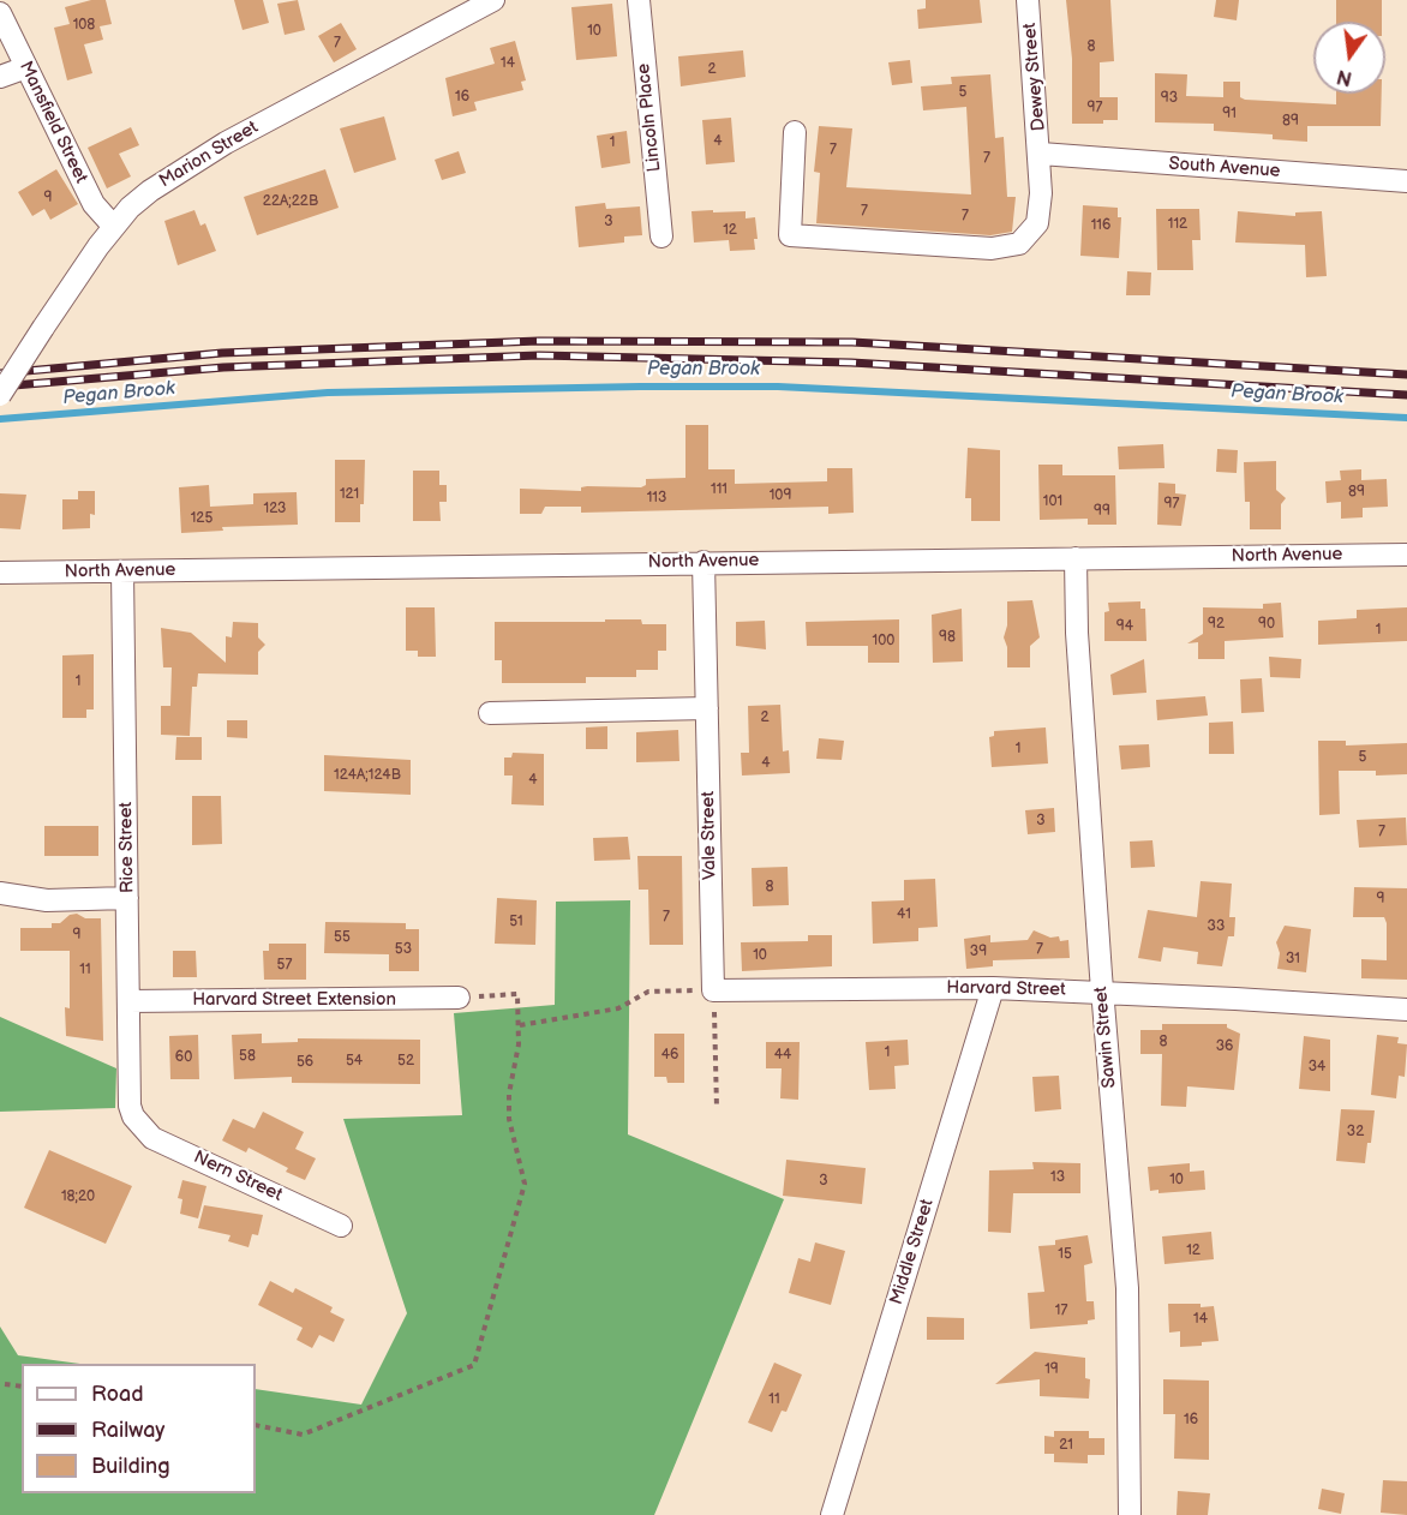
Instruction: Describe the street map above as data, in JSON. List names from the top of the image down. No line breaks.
{"streets":{"street":["Dewey Street","Lincoln Place","Mansfield Street","Marion Street","South Avenue","North Avenue","Vale Street","Rice Street","Harvard Street","Harvard Street Extension","Sawin Street","Nern Street","Middle Street"]},"crossings":[["Dewey Street","South Avenue"],["Mansfield Street","Marion Street"],["North Avenue","Vale Street"],["North Avenue","Rice Street"],["North Avenue","Sawin Street"],["Vale Street","Harvard Street"],["Rice Street","Harvard Street Extension"],["Rice Street","Nern Street"],["Harvard Street","Sawin Street"],["Harvard Street","Middle Street"]],"water":["Pegan Brook"],"house_numbers":["108","10","7","8","14","2","5","16","93","97","91","89","4","1","7","7","9","22A;22B","7","7","3","112","116","12","111","89","121","109","113","101","97","123","99","125","92","90","94","1","98","100","1","2","1","5","4","124A;124B","4","3","7","8","9","41","7","51","33","9","55","53","7","39","10","31","57","11","8","36","1","46","44","58","60","54","52","56","34","32","13","10","3","18;20","12","15","17","14","19","11","16","21"],"legend":["Road","Railway","Building"],"north":"bottom"}
